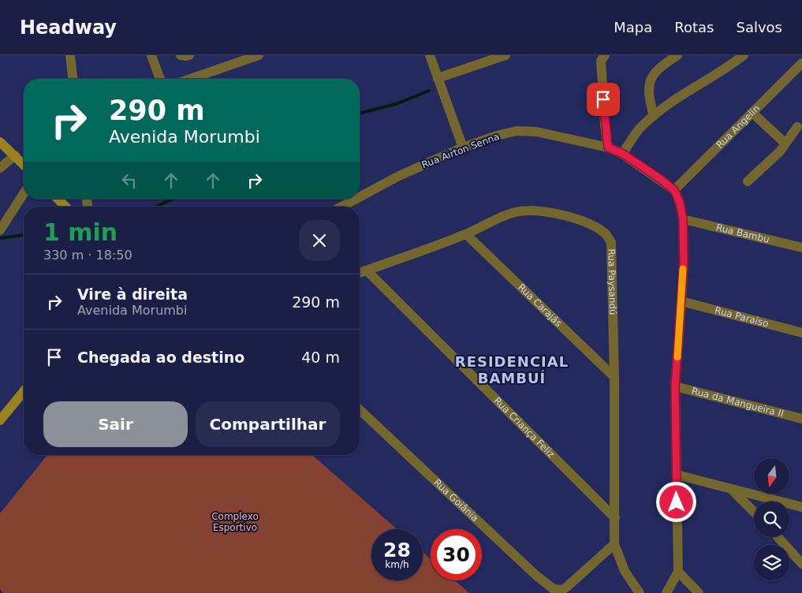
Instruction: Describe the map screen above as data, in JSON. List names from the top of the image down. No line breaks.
{"streets":{"street":["Rua Angelin","Rua Airton Senna","Rua Bambu","Rua Paysandú","Rua Carajás","Rua Paraíso","Rua da Mangueira II","Rua Criança Feliz","Rua Goiânia"]},"crossings":[["Rua Angelin","Rua Airton Senna"],["Rua Paysandú","Rua Carajás"],["Rua Paysandú","Rua Criança Feliz"],["Rua Paysandú","Rua Goiânia"]],"districts":["RESIDENCIAL BAMBUÍ"],"parks":["Complexo Esportivo"],"north":"bottom","page":{"header":"Headway","nav":["Mapa","Rotas","Salvos"],"turn":["290 m","Avenida Morumbi"],"heading":["1 min","330 m · 18:50"],"list":[{"name":"Vire à direita","note":"Avenida Morumbi","value":"290 m"},{"name":"Chegada ao destino","value":"40 m"}],"buttons":["Sair","Compartilhar"],"speed":"28 km/h","limit":"30"}}
